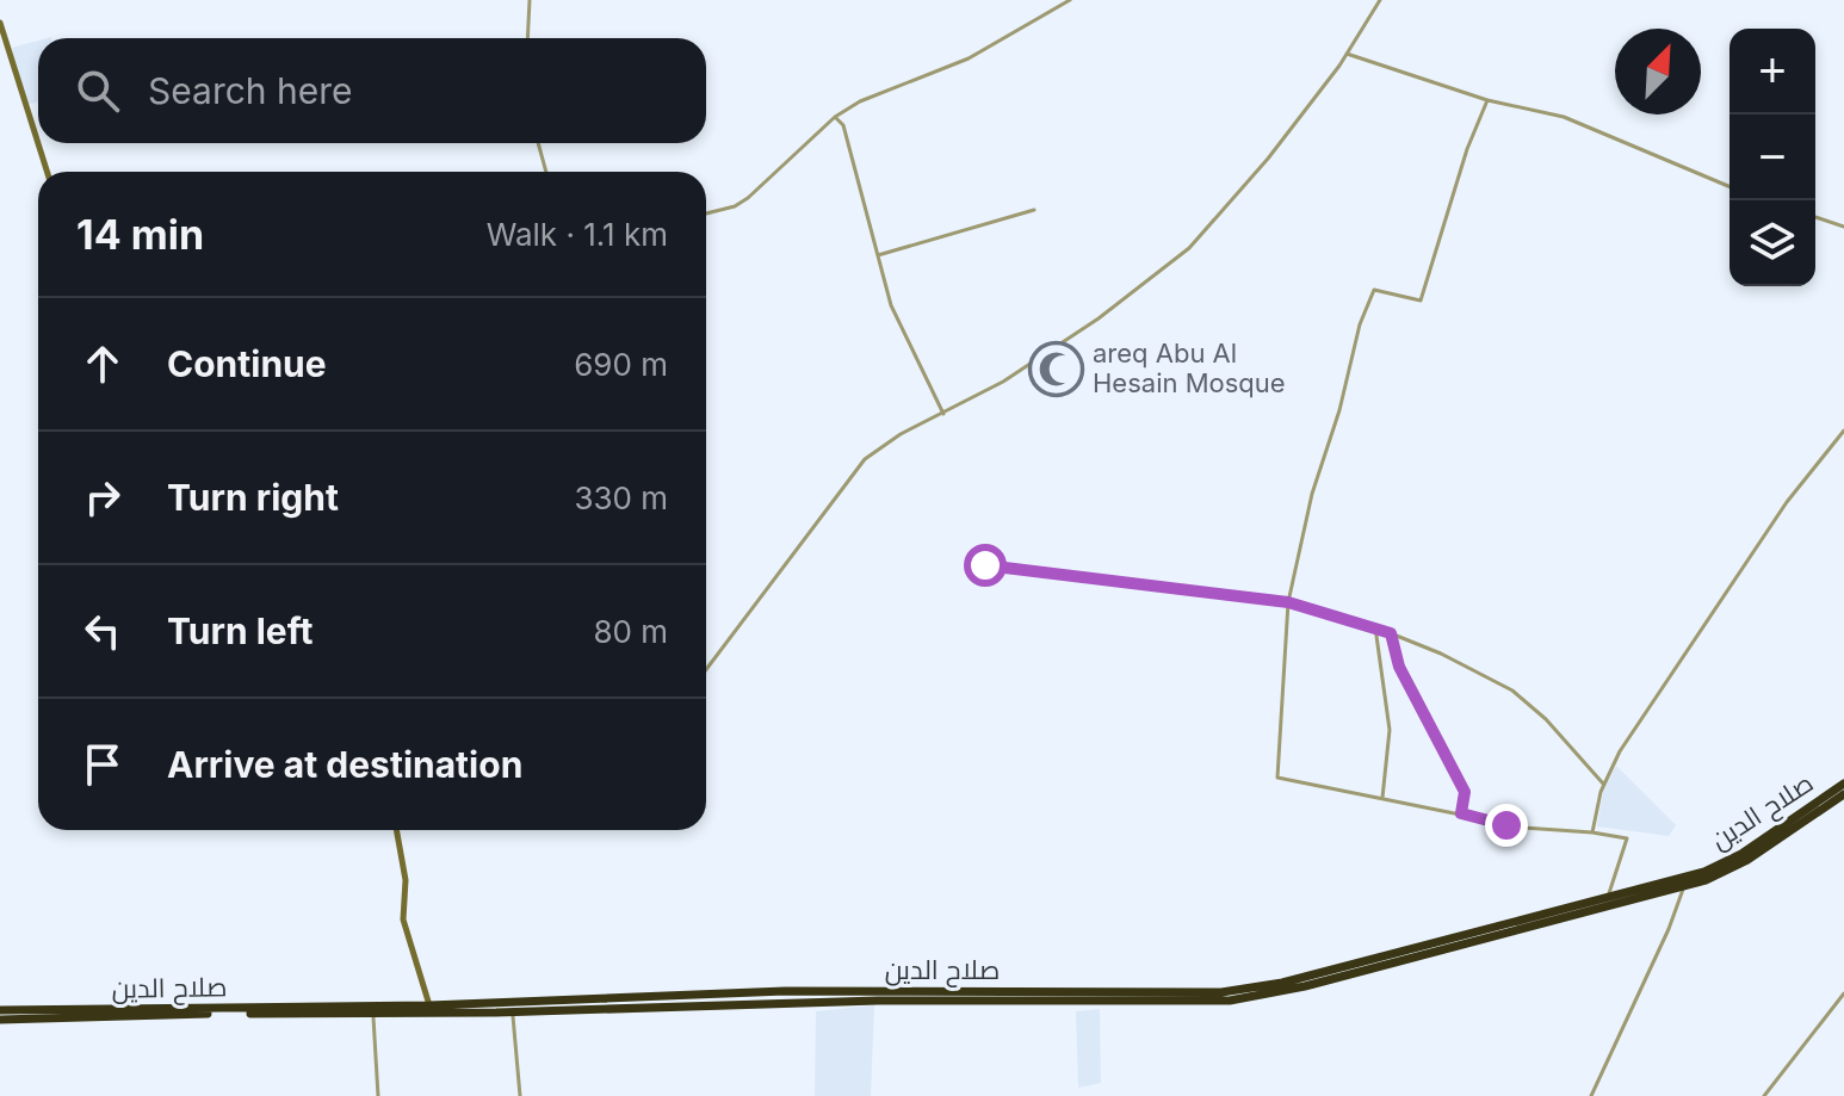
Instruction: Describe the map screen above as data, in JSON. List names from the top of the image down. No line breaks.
{"streets":{"highway":["صلاح الدين"]},"places":{"mosque":["areq Abu Al Hesain Mosque"]},"north":"top right","page":{"map_buttons":["+","−"],"search":"Search here","heading":["14 min","Walk · 1.1 km"],"list":[["Continue","690 m"],["Turn right","330 m"],["Turn left","80 m"],"Arrive at destination"]}}
